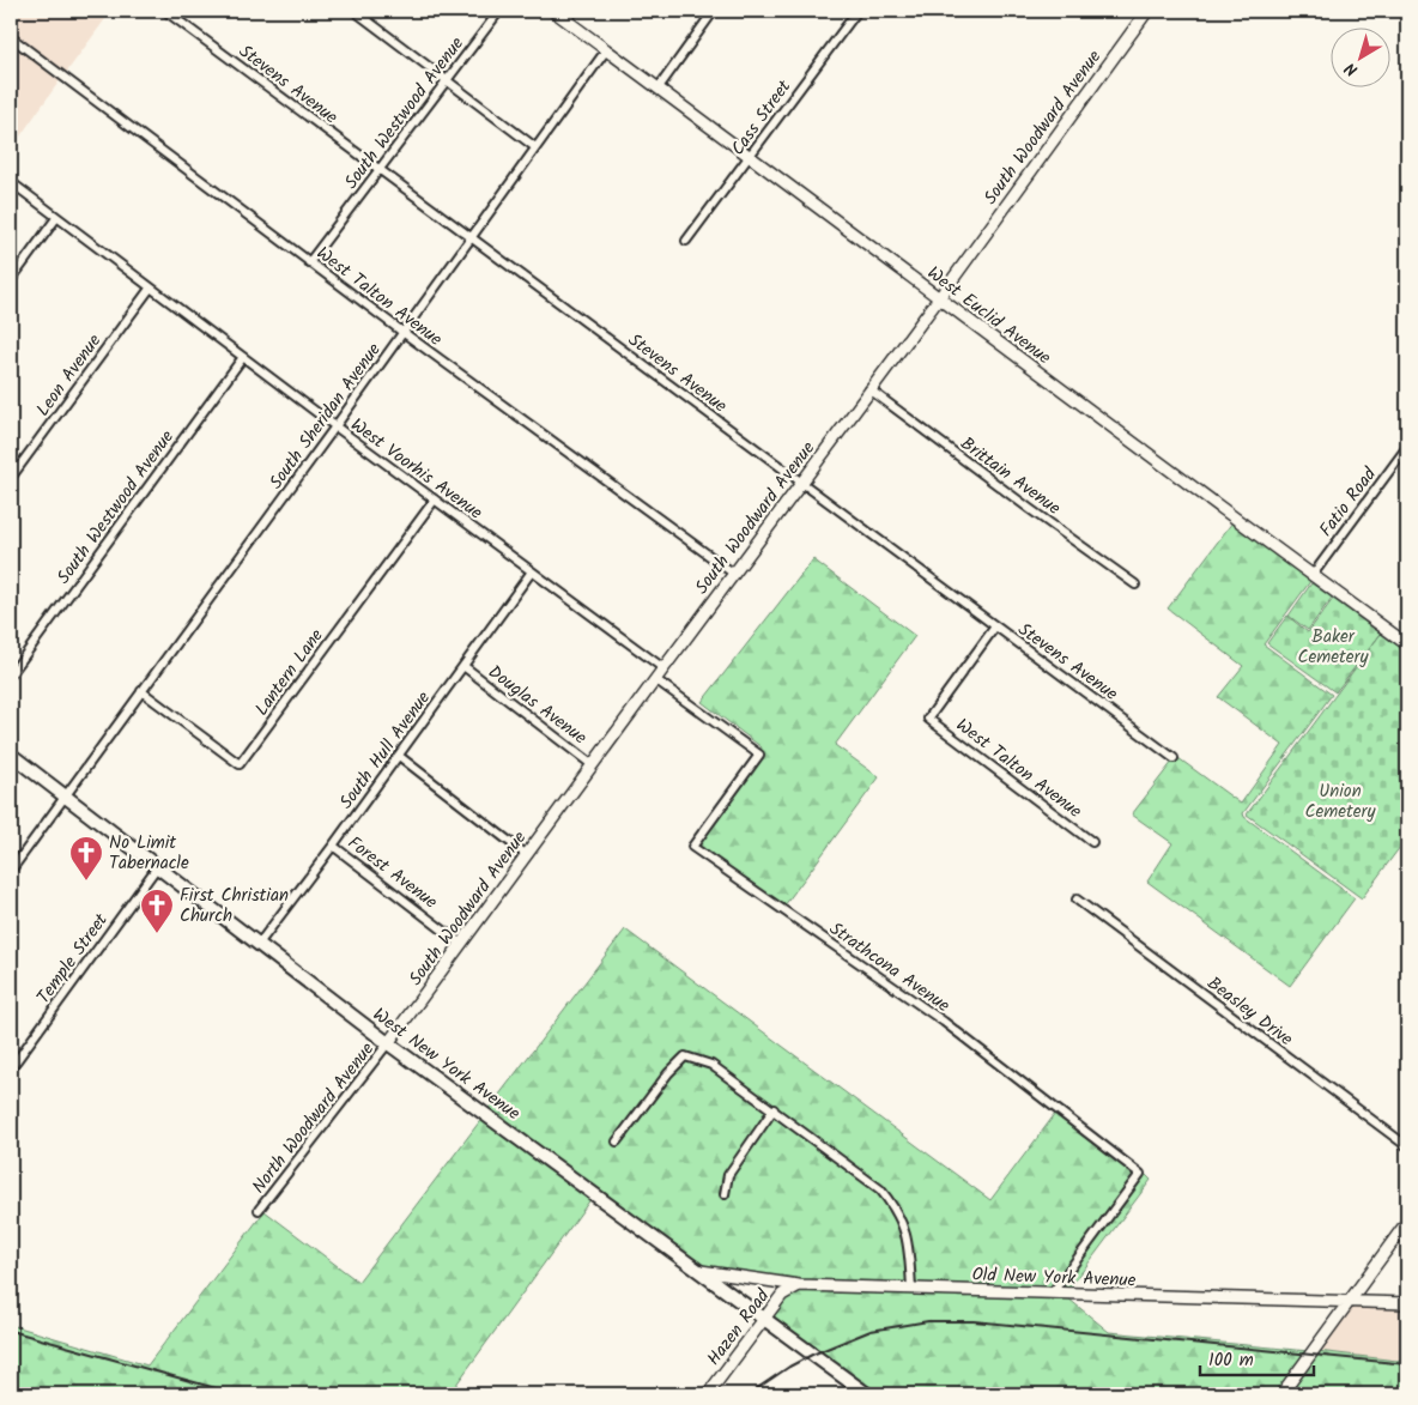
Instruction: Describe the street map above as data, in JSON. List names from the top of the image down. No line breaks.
{"streets":{"main road":["West New York Avenue"],"street":["Stevens Avenue","South Westwood Avenue","Cass Street","South Woodward Avenue","West Talton Avenue","West Euclid Avenue","Leon Avenue","South Sheridan Avenue","West Voorhis Avenue","Brittain Avenue","Fatio Road","Lantern Lane","Douglas Avenue","South Hull Avenue","Forest Avenue","Temple Street","Strathcona Avenue","Beasley Drive","North Woodward Avenue","Old New York Avenue","Hazen Road"]},"crossings":[["Stevens Avenue","South Westwood Avenue"],["Stevens Avenue","South Woodward Avenue"],["Stevens Avenue","West Talton Avenue"],["Stevens Avenue","South Sheridan Avenue"],["South Westwood Avenue","West Talton Avenue"],["South Westwood Avenue","West Voorhis Avenue"],["Cass Street","West Euclid Avenue"],["South Woodward Avenue","West Talton Avenue"],["South Woodward Avenue","West Euclid Avenue"],["South Woodward Avenue","West Voorhis Avenue"],["South Woodward Avenue","Brittain Avenue"],["South Woodward Avenue","Douglas Avenue"],["South Woodward Avenue","Forest Avenue"],["South Woodward Avenue","Strathcona Avenue"],["South Woodward Avenue","West New York Avenue"],["South Woodward Avenue","North Woodward Avenue"],["West Talton Avenue","South Sheridan Avenue"],["West Euclid Avenue","South Sheridan Avenue"],["West Euclid Avenue","Fatio Road"],["Leon Avenue","West Voorhis Avenue"],["South Sheridan Avenue","West Voorhis Avenue"],["South Sheridan Avenue","Lantern Lane"],["South Sheridan Avenue","West New York Avenue"],["West Voorhis Avenue","Lantern Lane"],["West Voorhis Avenue","South Hull Avenue"],["Douglas Avenue","South Hull Avenue"],["South Hull Avenue","Forest Avenue"],["South Hull Avenue","West New York Avenue"],["Temple Street","West New York Avenue"],["Strathcona Avenue","Old New York Avenue"],["West New York Avenue","North Woodward Avenue"],["West New York Avenue","Old New York Avenue"],["West New York Avenue","Hazen Road"],["Old New York Avenue","Hazen Road"]],"parks":["Baker Cemetery","Union Cemetery"],"places":{"church":["No Limit Tabernacle","First Christian Church"]},"scale_bar":"100 m","north":"bottom left"}
